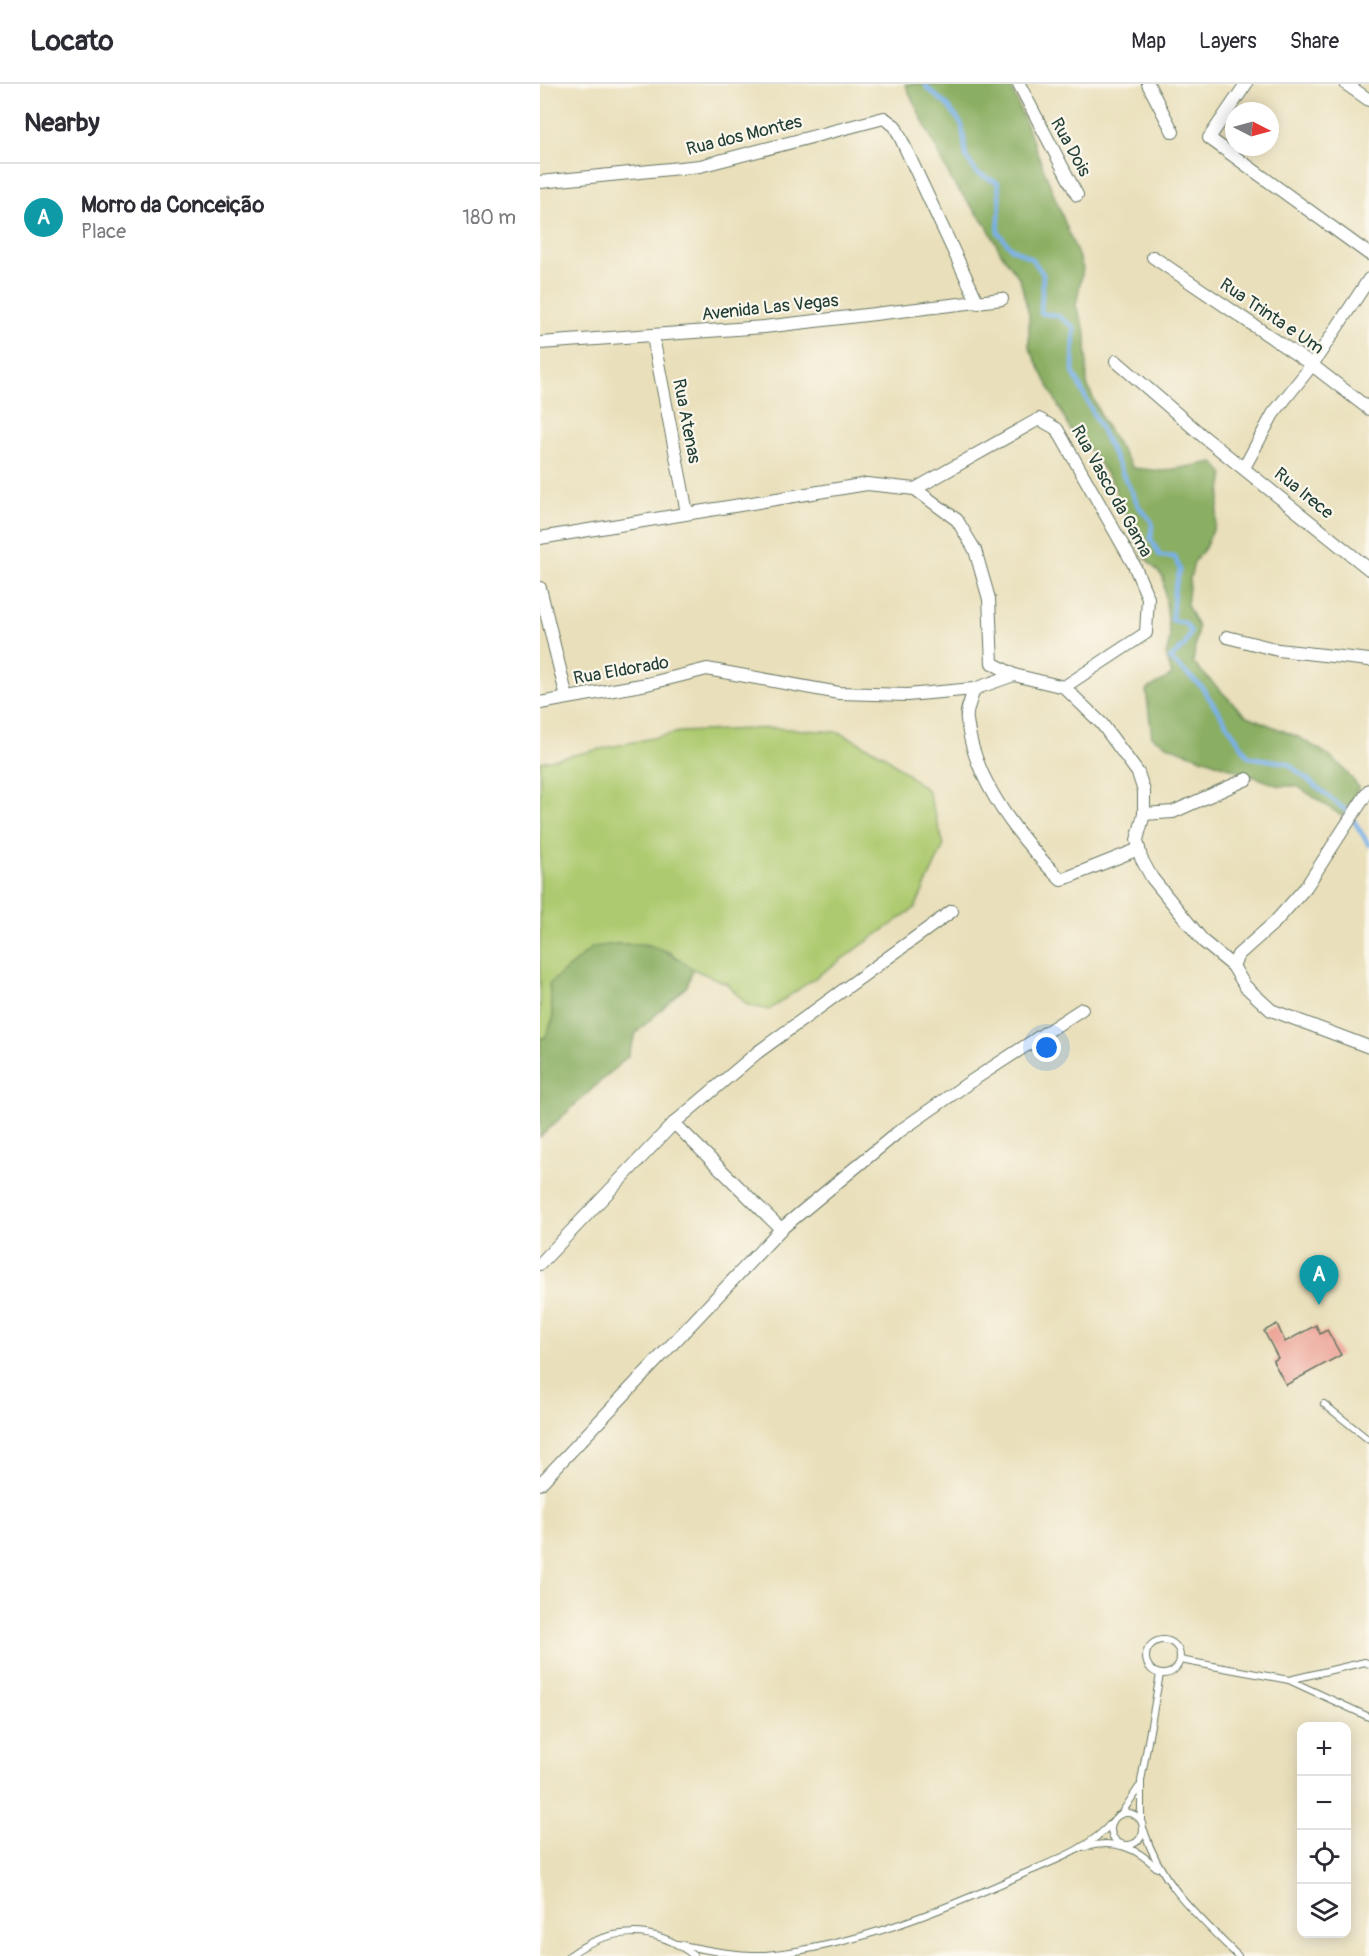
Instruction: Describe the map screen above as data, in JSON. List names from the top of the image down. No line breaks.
{"streets":{"street":["Rua dos Montes","Rua Dois","Avenida Las Vegas","Rua Trinta e Um","Rua Atenas","Rua Vasco da Gama","Rua Irece","Rua Eldorado"]},"crossings":[["Rua dos Montes","Avenida Las Vegas"],["Avenida Las Vegas","Rua Atenas"]],"north":"right","page":{"header":"Locato","nav":["Map","Layers","Share"],"heading":"Nearby","list":[{"mark":"A","name":"Morro da Conceição","note":"Place","value":"180 m"}],"pins":"A","map_buttons":["+","−"]}}
